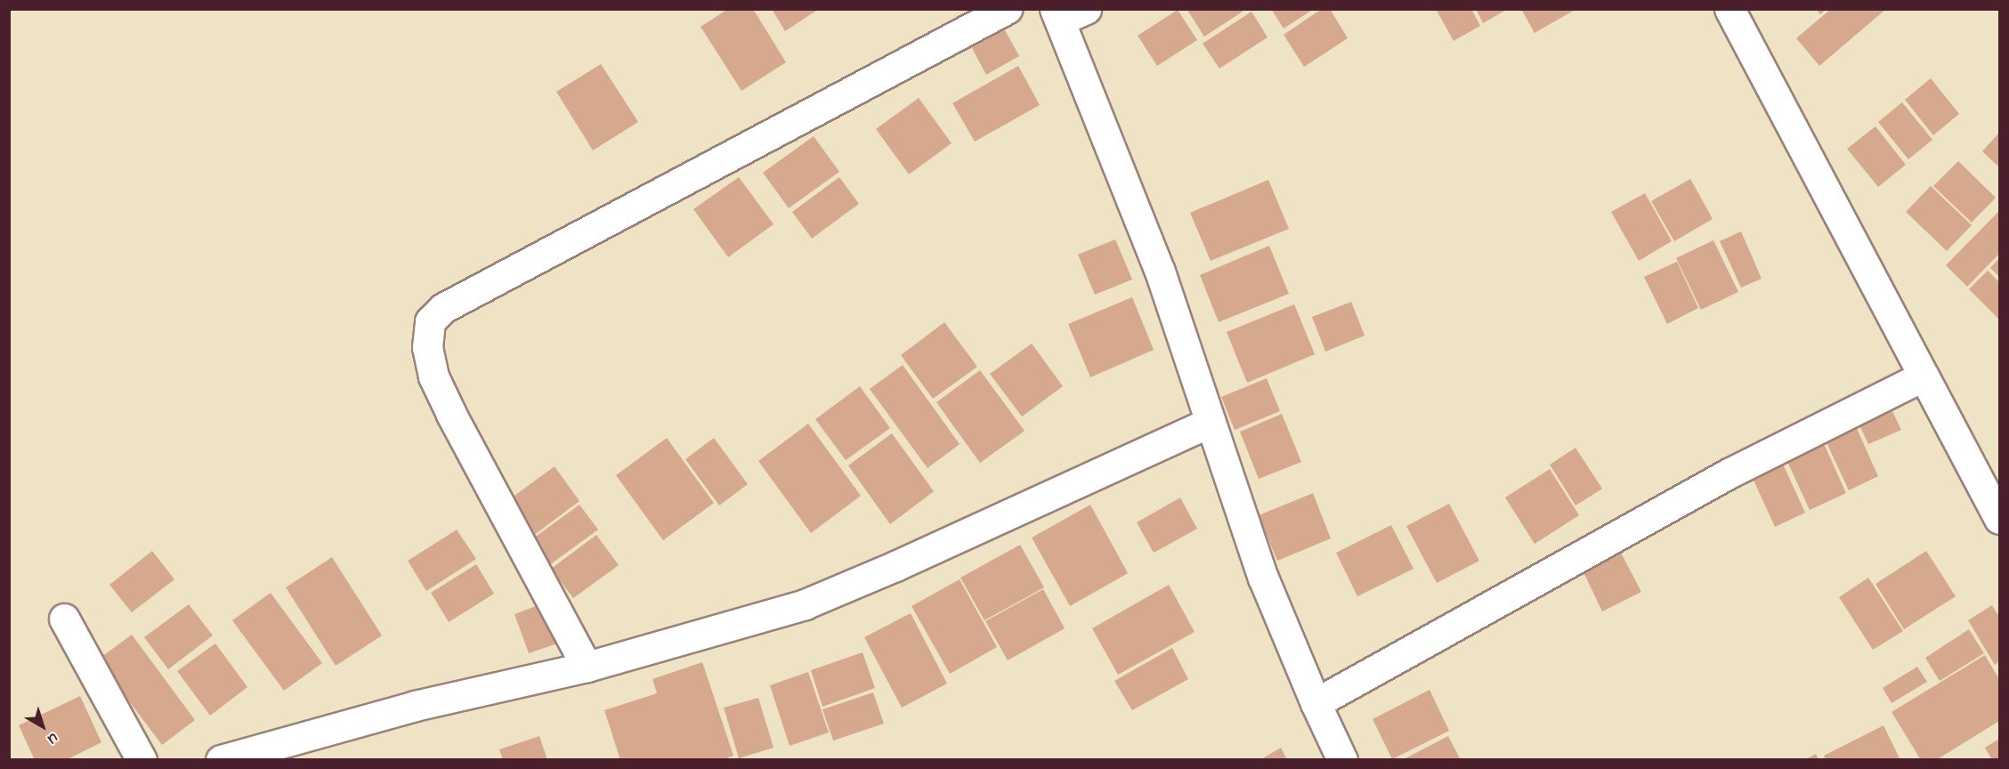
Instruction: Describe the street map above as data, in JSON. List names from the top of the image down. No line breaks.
{"north":"bottom right"}
